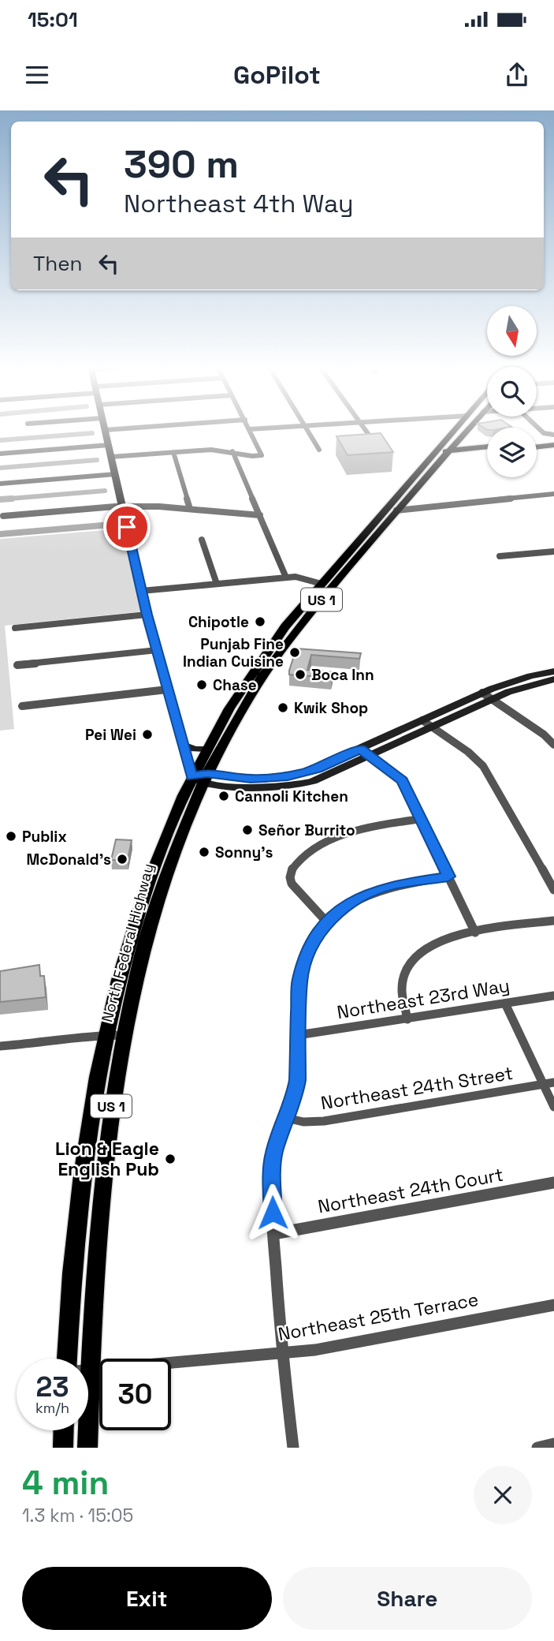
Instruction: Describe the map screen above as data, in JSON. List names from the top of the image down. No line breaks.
{"streets":{"main road":["US 1","North Federal Highway"],"street":["Northeast 23rd Way","Northeast 24th Street","Northeast 24th Court","Northeast 25th Terrace"]},"crossings":[["US 1","North Federal Highway"]],"places":["Chipotle","Punjab Fine Indian Cuisine","Boca Inn","Chase","Kwik Shop","Pei Wei","Cannoli Kitchen","Señor Burrito","Publix","Sonny's","McDonald's","Lion & Eagle English Pub"],"north":"bottom","page":{"status":"15:01","header":"GoPilot","turn":["390 m","Northeast 4th Way"],"then":"Then","speed":"23 km/h","limit":"30","heading":["4 min","1.3 km · 15:05"],"buttons":["Exit","Share"]}}
